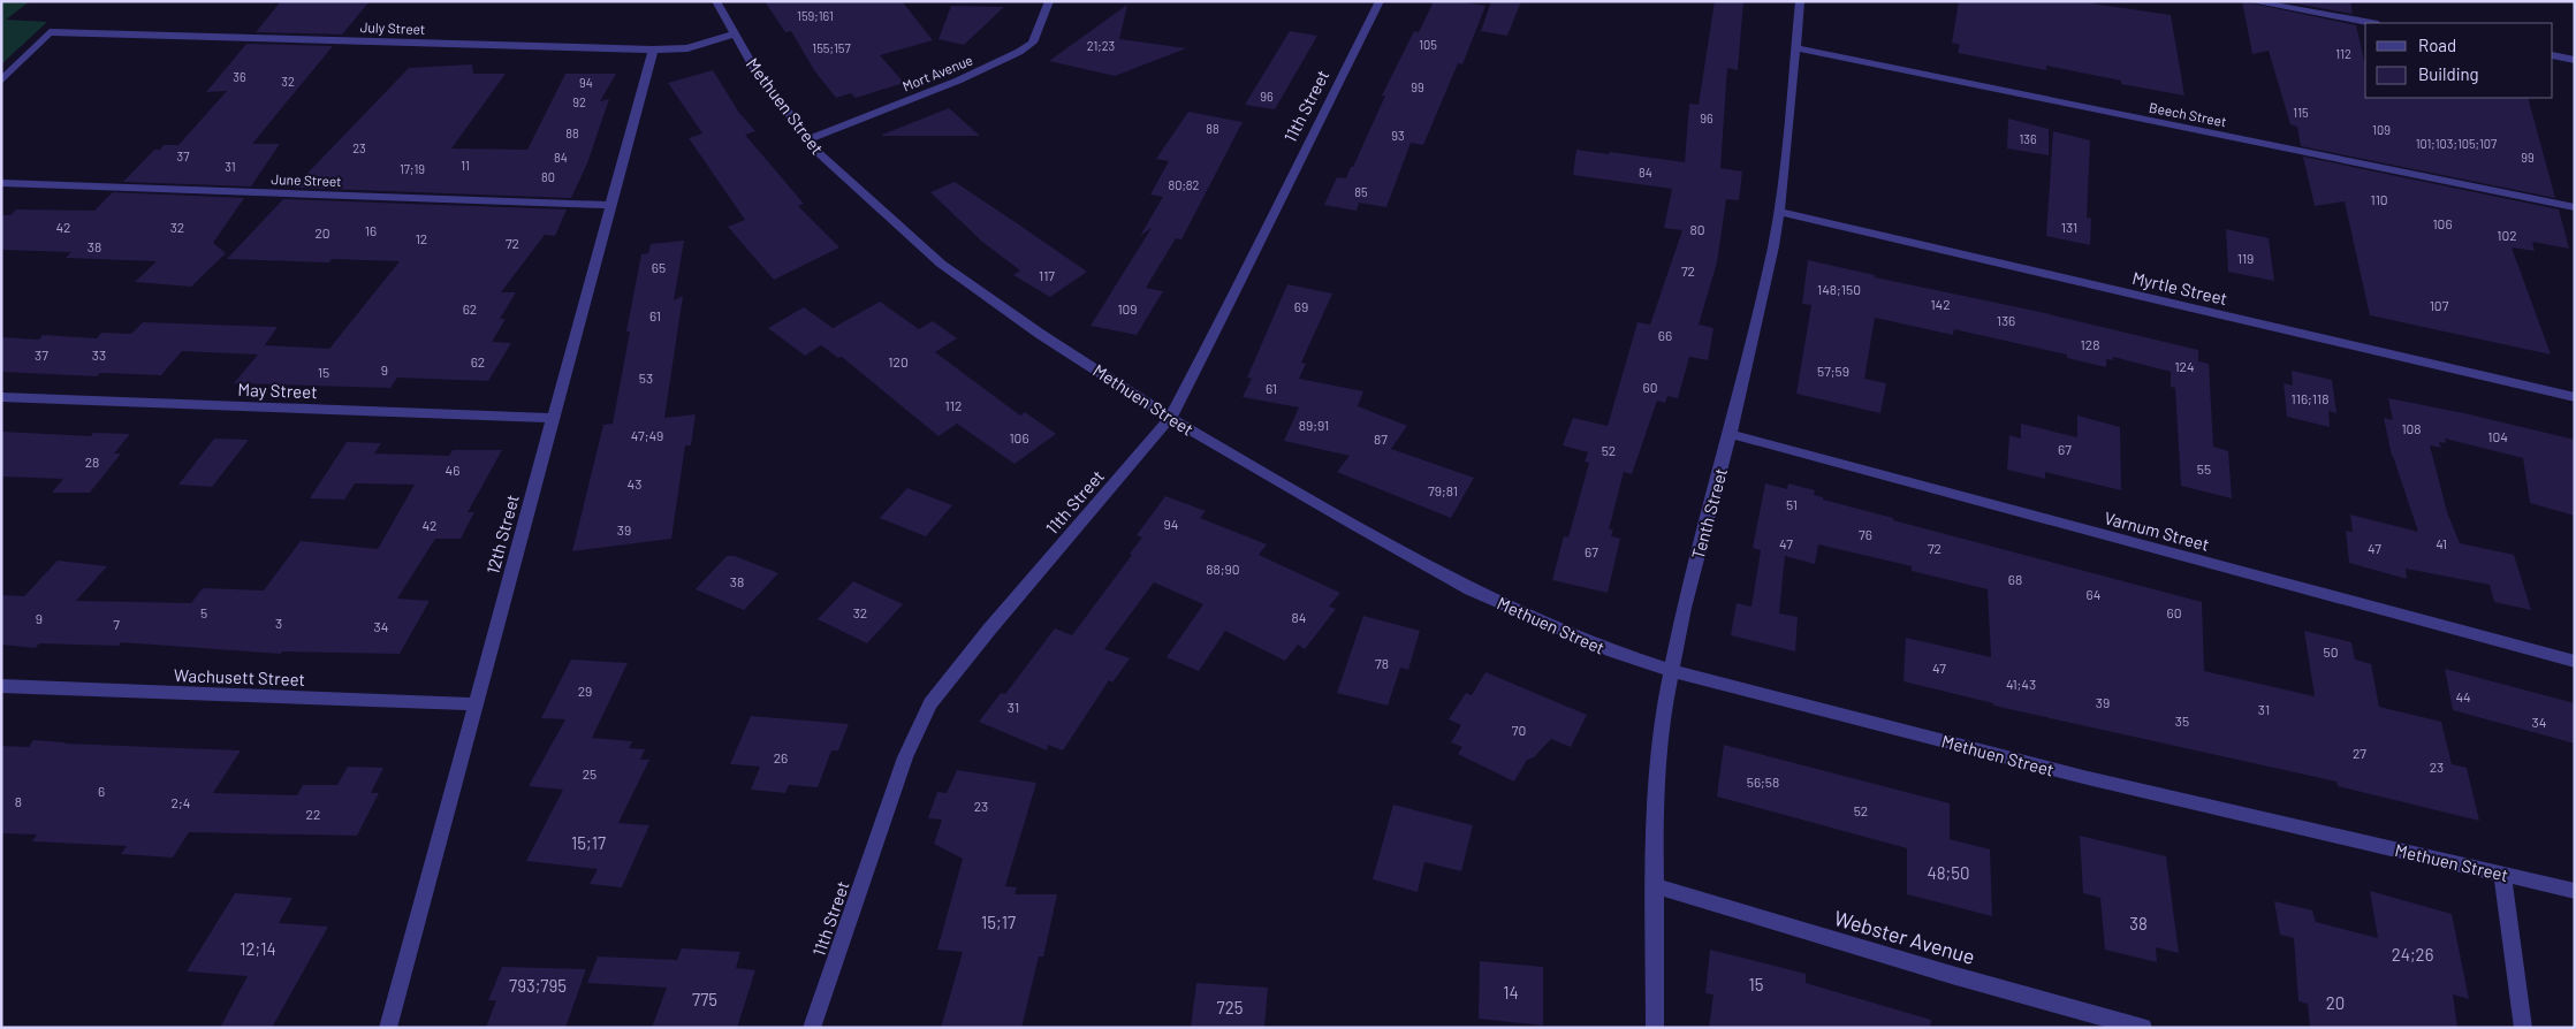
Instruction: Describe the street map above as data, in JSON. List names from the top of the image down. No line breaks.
{"streets":{"street":["July Street","Mort Avenue","Methuen Street","11th Street","Beech Street","June Street","Myrtle Street","May Street","Tenth Street","Varnum Street","12th Street","Wachusett Street","Webster Avenue"]},"crossings":[["July Street","Methuen Street"],["July Street","12th Street"],["Mort Avenue","Methuen Street"],["Methuen Street","11th Street"],["Methuen Street","Tenth Street"],["Beech Street","Tenth Street"],["June Street","12th Street"],["Myrtle Street","Tenth Street"],["May Street","12th Street"],["Tenth Street","Varnum Street"],["Tenth Street","Webster Avenue"],["12th Street","Wachusett Street"]],"house_numbers":["159;161","105","21;23","155;157","112","36","32","94","99","96","92","115","96","88","109","88","93","136","101;103;105;107","23","37","84","99","11","31","17;19","84","80","80;82","85","110","106","42","32","131","80","16","20","102","12","72","38","119","65","72","117","148;150","142","107","69","62","109","61","136","66","128","37","33","62","120","124","9","57;59","15","53","60","61","116;118","112","89;91","108","47;49","104","106","87","67","52","28","55","46","43","79;81","51","94","42","39","76","47","41","72","47","67","88;90","68","38","64","5","32","60","84","9","3","7","34","50","78","47","41;43","29","44","39","31","31","35","34","70","27","26","23","25","56;58","6","8","2;4","23","52","22","15;17","48;50","15;17","38","12;14","24;26","15","793;795","14","775","20","725"],"legend":["Road","Building"]}
